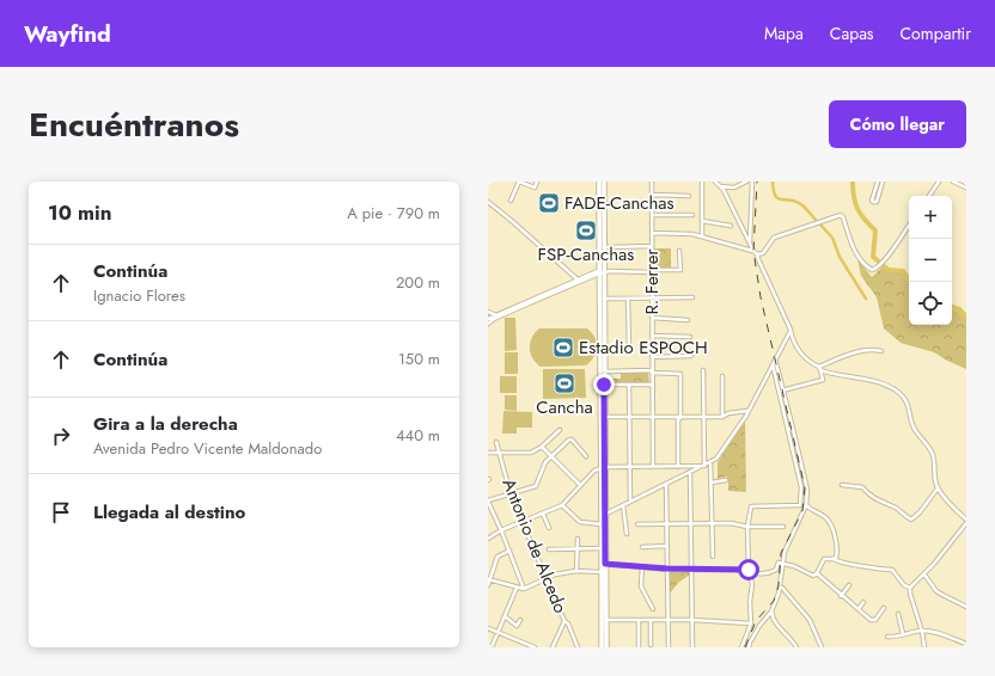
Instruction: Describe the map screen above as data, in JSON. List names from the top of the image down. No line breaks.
{"streets":{"street":["R. Ferrer","Antonio de Alcedo"]},"places":{"sports":["FADE-Canchas","FSP-Canchas","Estadio ESPOCH","Cancha"]},"page":{"header":"Wayfind","nav":["Mapa","Capas","Compartir"],"title":"Encuéntranos","buttons":"Cómo llegar","heading":["10 min","A pie · 790 m"],"map_buttons":["+","−"],"list":[["Continúa","Ignacio Flores","200 m"],["Continúa","150 m"],["Gira a la derecha","Avenida Pedro Vicente Maldonado","440 m"],"Llegada al destino"]}}
